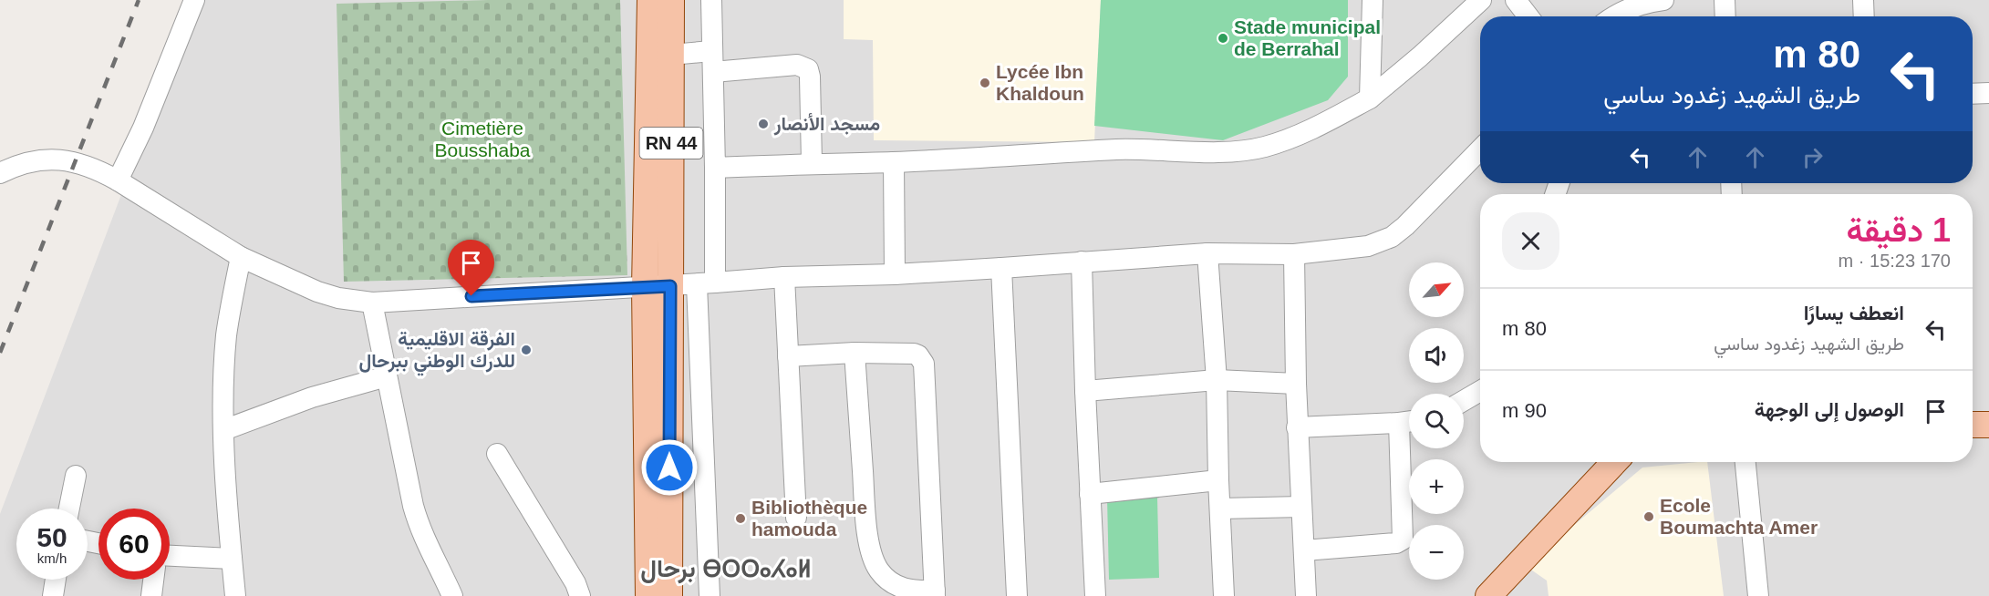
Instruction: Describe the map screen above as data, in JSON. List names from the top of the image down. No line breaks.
{"streets":{"main road":["RN 44"]},"districts":["برحال ⴱⵔⵔⴰⵃⴰⵍ"],"parks":["Cimetière Bousshaba"],"places":["Stade municipal de Berrahal","Lycée Ibn Khaldoun","مسجد الأنصار","الفرقة الاقليمية للدرك الوطني ببرحال","Ecole Boumachta Amer","Bibliothèque hamouda"],"north":"top right","page":{"turn":["80 m","طريق الشهيد زغدود ساسي"],"heading":["1 دقيقة","170 m · 15:23"],"map_buttons":["+","−"],"list":[{"name":"انعطف يسارًا","note":"طريق الشهيد زغدود ساسي","value":"80 m"},{"name":"الوصول إلى الوجهة","value":"90 m"}],"speed":"50 km/h","limit":"60"}}
